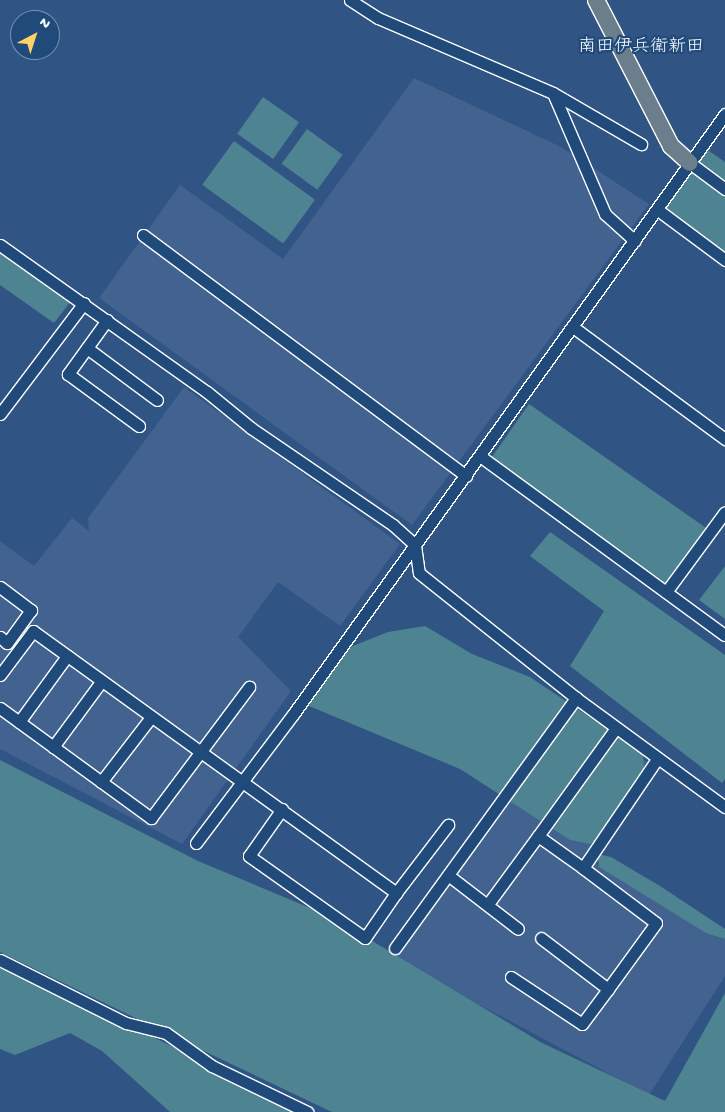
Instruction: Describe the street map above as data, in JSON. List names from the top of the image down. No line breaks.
{"districts":["南田伊兵衛新田"],"north":"top right"}
